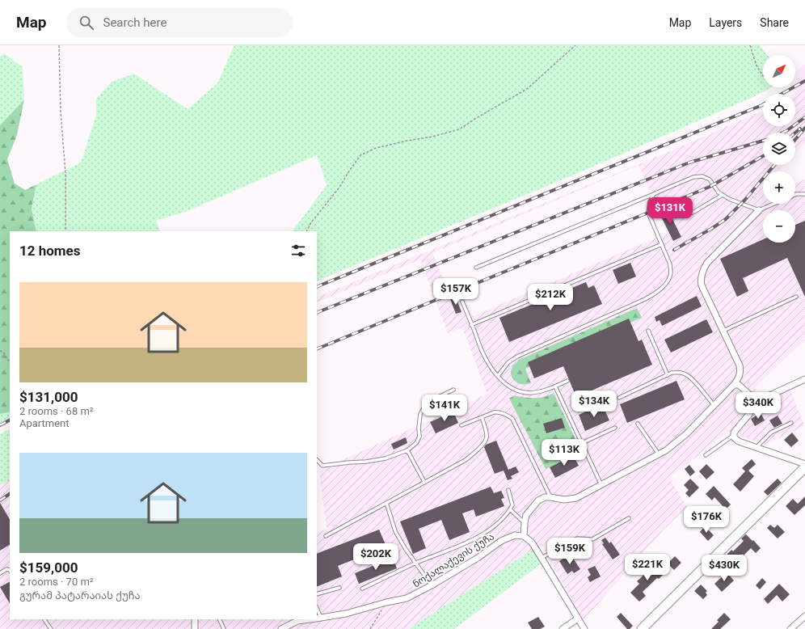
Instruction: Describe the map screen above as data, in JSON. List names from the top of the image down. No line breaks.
{"streets":{"street":["ნოქალაქევის ქუჩა"]},"north":"top right","page":{"header":"Map","search":"Search here","nav":["Map","Layers","Share"],"map_buttons":["+","−"],"price":["$131K","$157K","$212K","$134K","$340K","$141K","$113K","$176K","$159K","$202K","$221K","$430K"],"heading":"12 homes","list":[{"name":"$131,000","note":"2 rooms · 68 m² · Apartment"},{"name":"$159,000","note":"2 rooms · 70 m² · გურამ პატარაიას ქუჩა"}]}}
